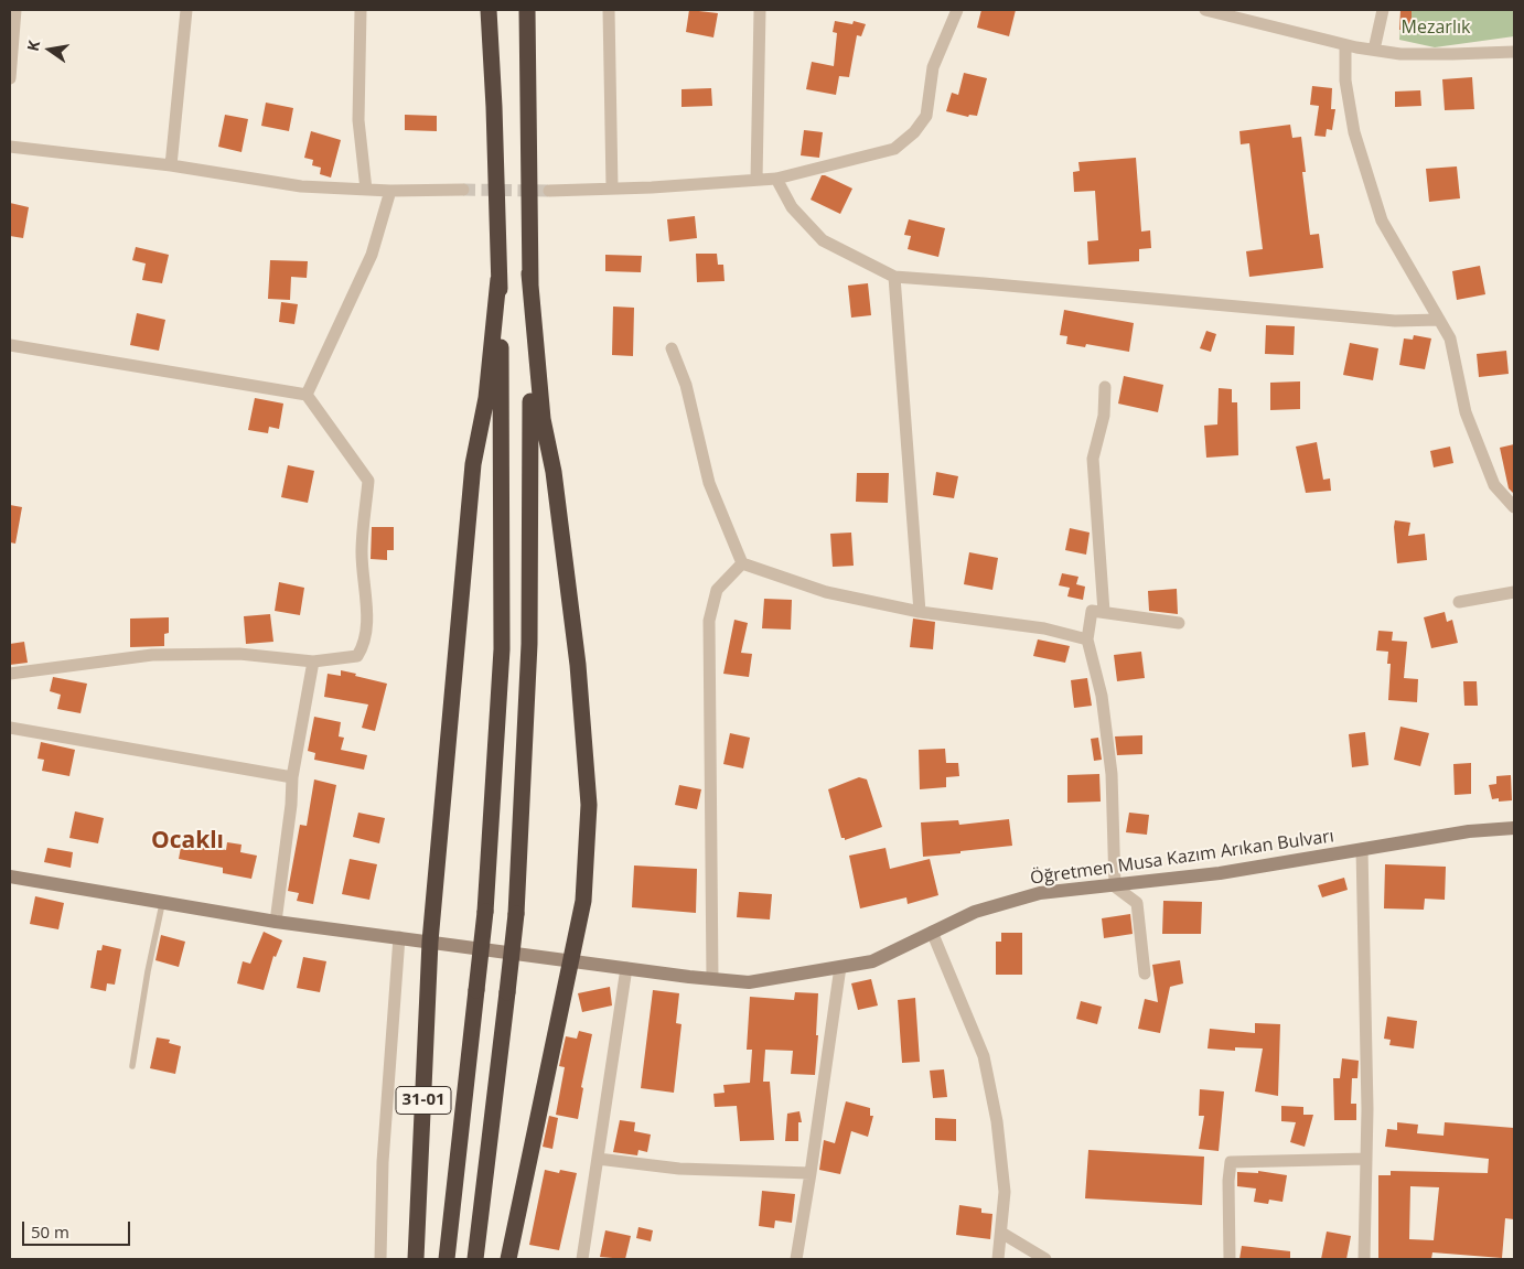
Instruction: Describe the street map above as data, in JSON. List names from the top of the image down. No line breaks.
{"streets":{"highway":["31-01"],"street":["Öğretmen Musa Kazım Arıkan Bulvarı"]},"crossings":[["Öğretmen Musa Kazım Arıkan Bulvarı","31-01"]],"districts":["Ocaklı"],"parks":["Mezarlık"],"scale_bar":"50 m","north":"left"}
